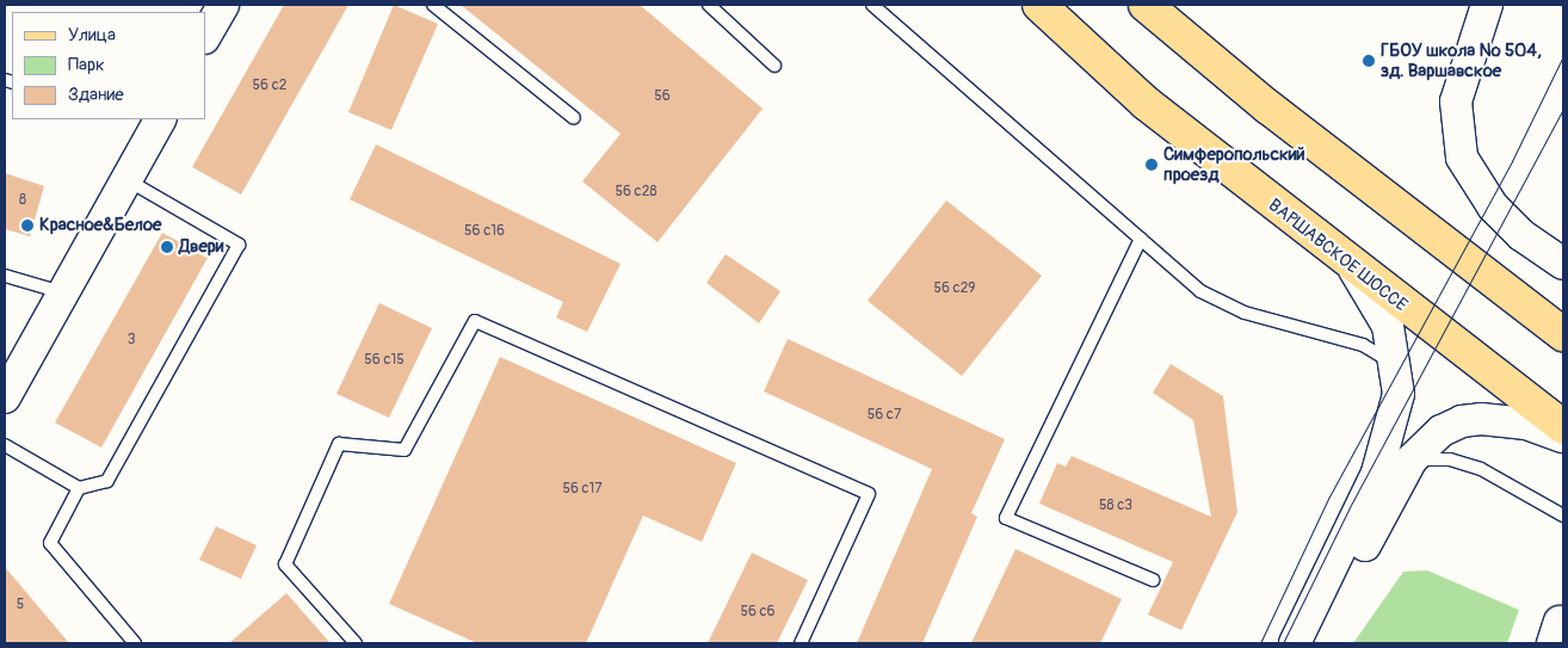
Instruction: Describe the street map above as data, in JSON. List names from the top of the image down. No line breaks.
{"streets":{"main road":["ВАРШАВСКОЕ ШОССЕ"]},"places":["ГБОУ школа № 504, зд. Варшавское","Симферопольский проезд","Красное&Белое","Двери"],"house_numbers":["56 с2","56","56 с28","8","56 с16","56 с29","3","56 с15","56 с7","56 с17","58 с3","5","56 с6"],"legend":["Улица","Парк","Здание"]}
